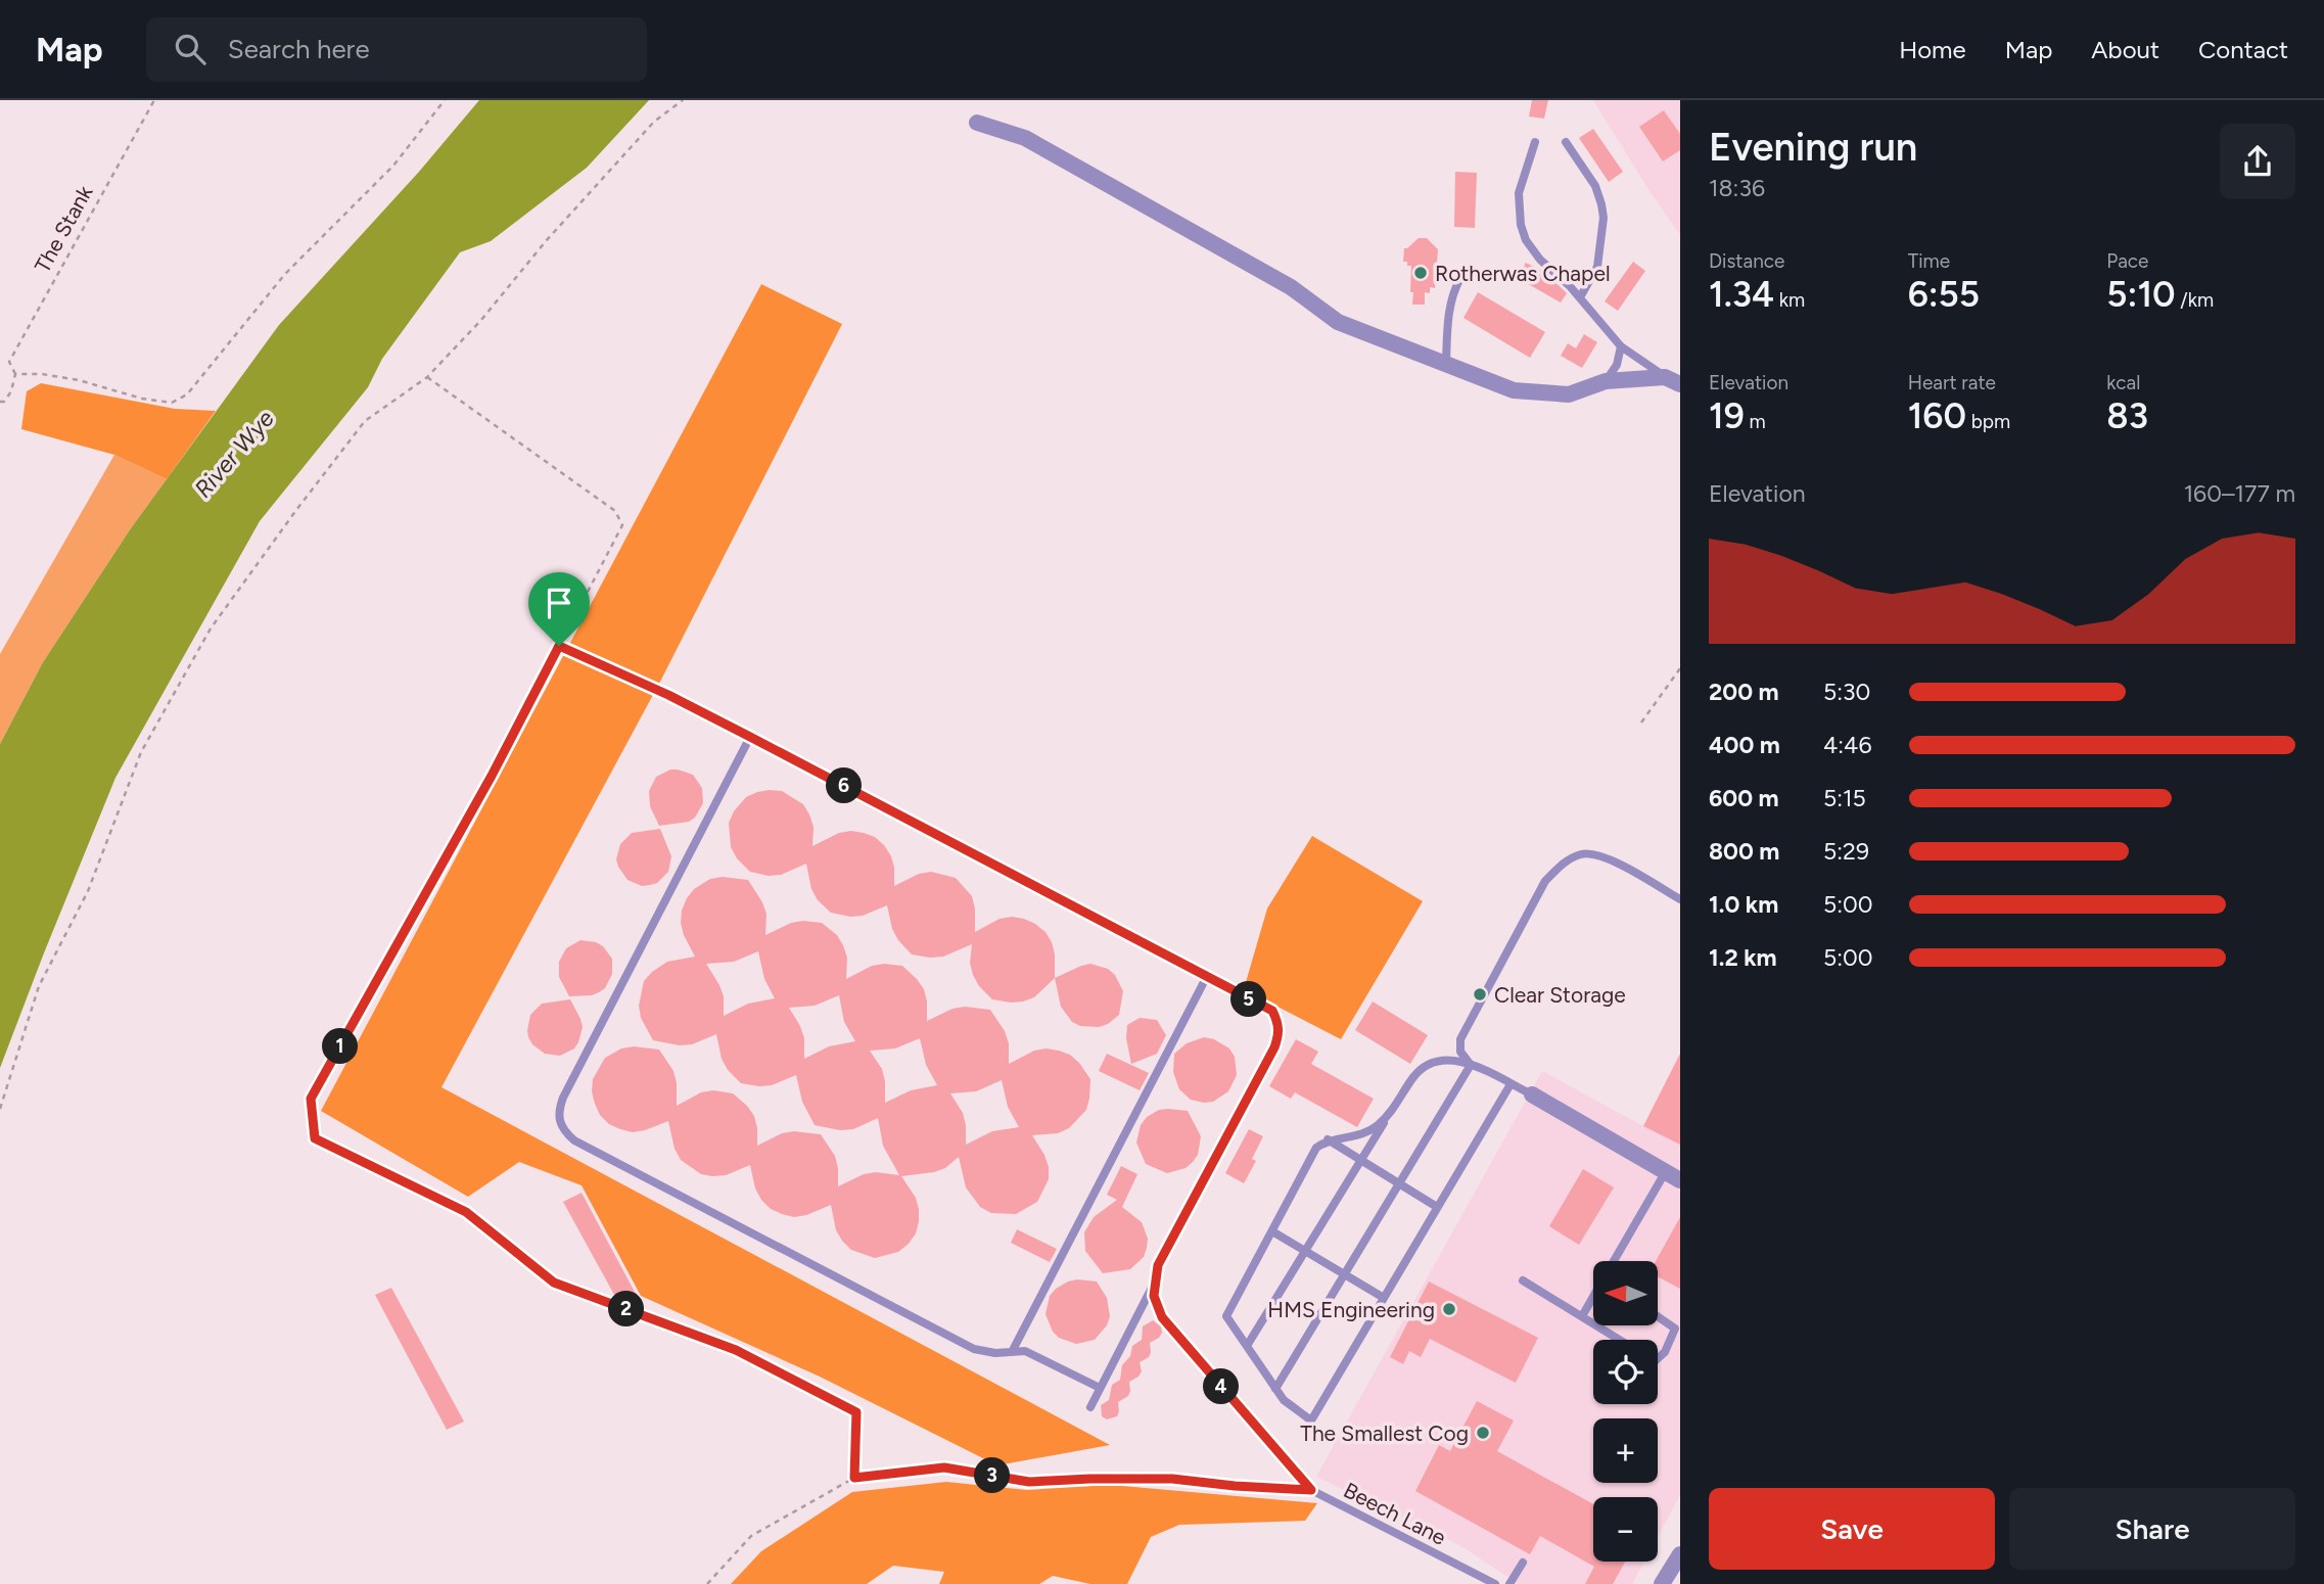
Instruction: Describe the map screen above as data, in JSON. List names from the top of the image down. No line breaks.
{"streets":{"lane":["Beech Lane"],"path":["The Stank"]},"water":["River Wye"],"places":["Rotherwas Chapel","Clear Storage","HMS Engineering","The Smallest Cog"],"north":"left","page":{"header":"Map","search":"Search here","nav":["Home","Map","About","Contact"],"heading":["Evening run","18:36"],"stats":[["Distance","1.34 km"],["Time","6:55"],["Pace","5:10 /km"],["Elevation","19 m"],["Heart rate","160 bpm"],["kcal","83"]],"chart":["Elevation","160–177 m"],"list":[{"name":"200 m","note":"5:30"},{"name":"400 m","note":"4:46"},{"name":"600 m","note":"5:15"},{"name":"800 m","note":"5:29"},{"name":"1.0 km","note":"5:00"},{"name":"1.2 km","note":"5:00"}],"pins":["6","5","1","2","4","3"],"map_buttons":["+","−"],"buttons":["Save","Share"]}}
